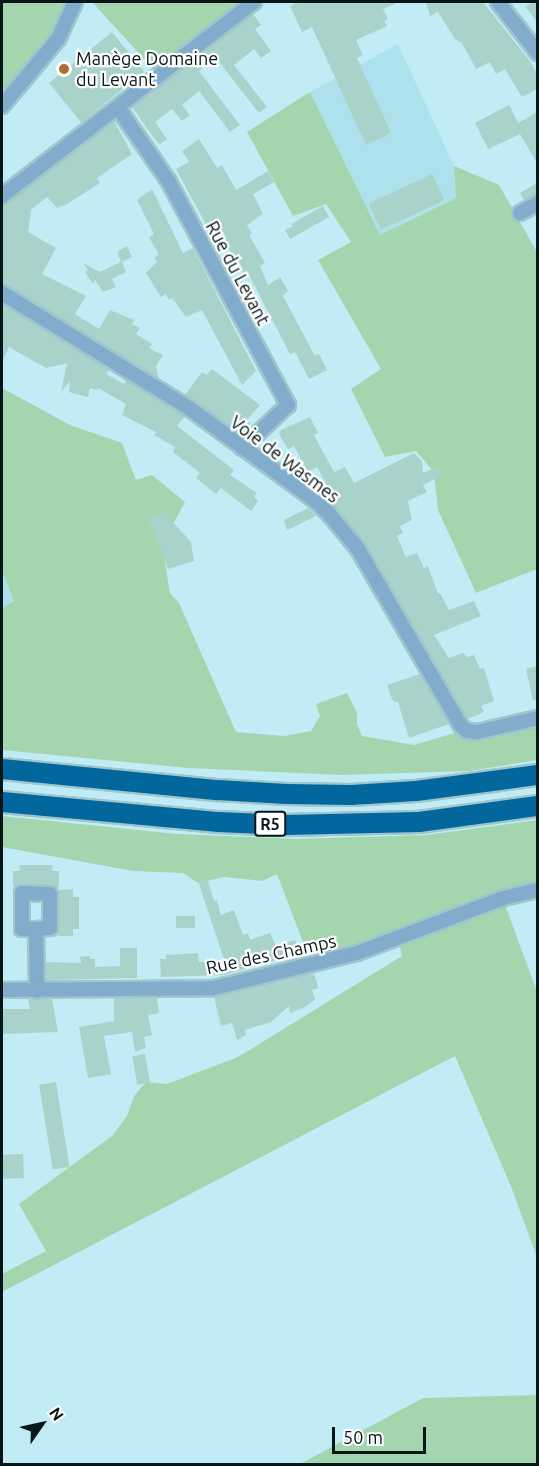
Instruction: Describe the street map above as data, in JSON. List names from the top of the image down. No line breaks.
{"streets":{"highway":["R5"],"street":["Rue du Levant","Voie de Wasmes","Rue des Champs"]},"crossings":[["Rue du Levant","Voie de Wasmes"]],"places":["Manège Domaine du Levant"],"scale_bar":"50 m","north":"top right"}
